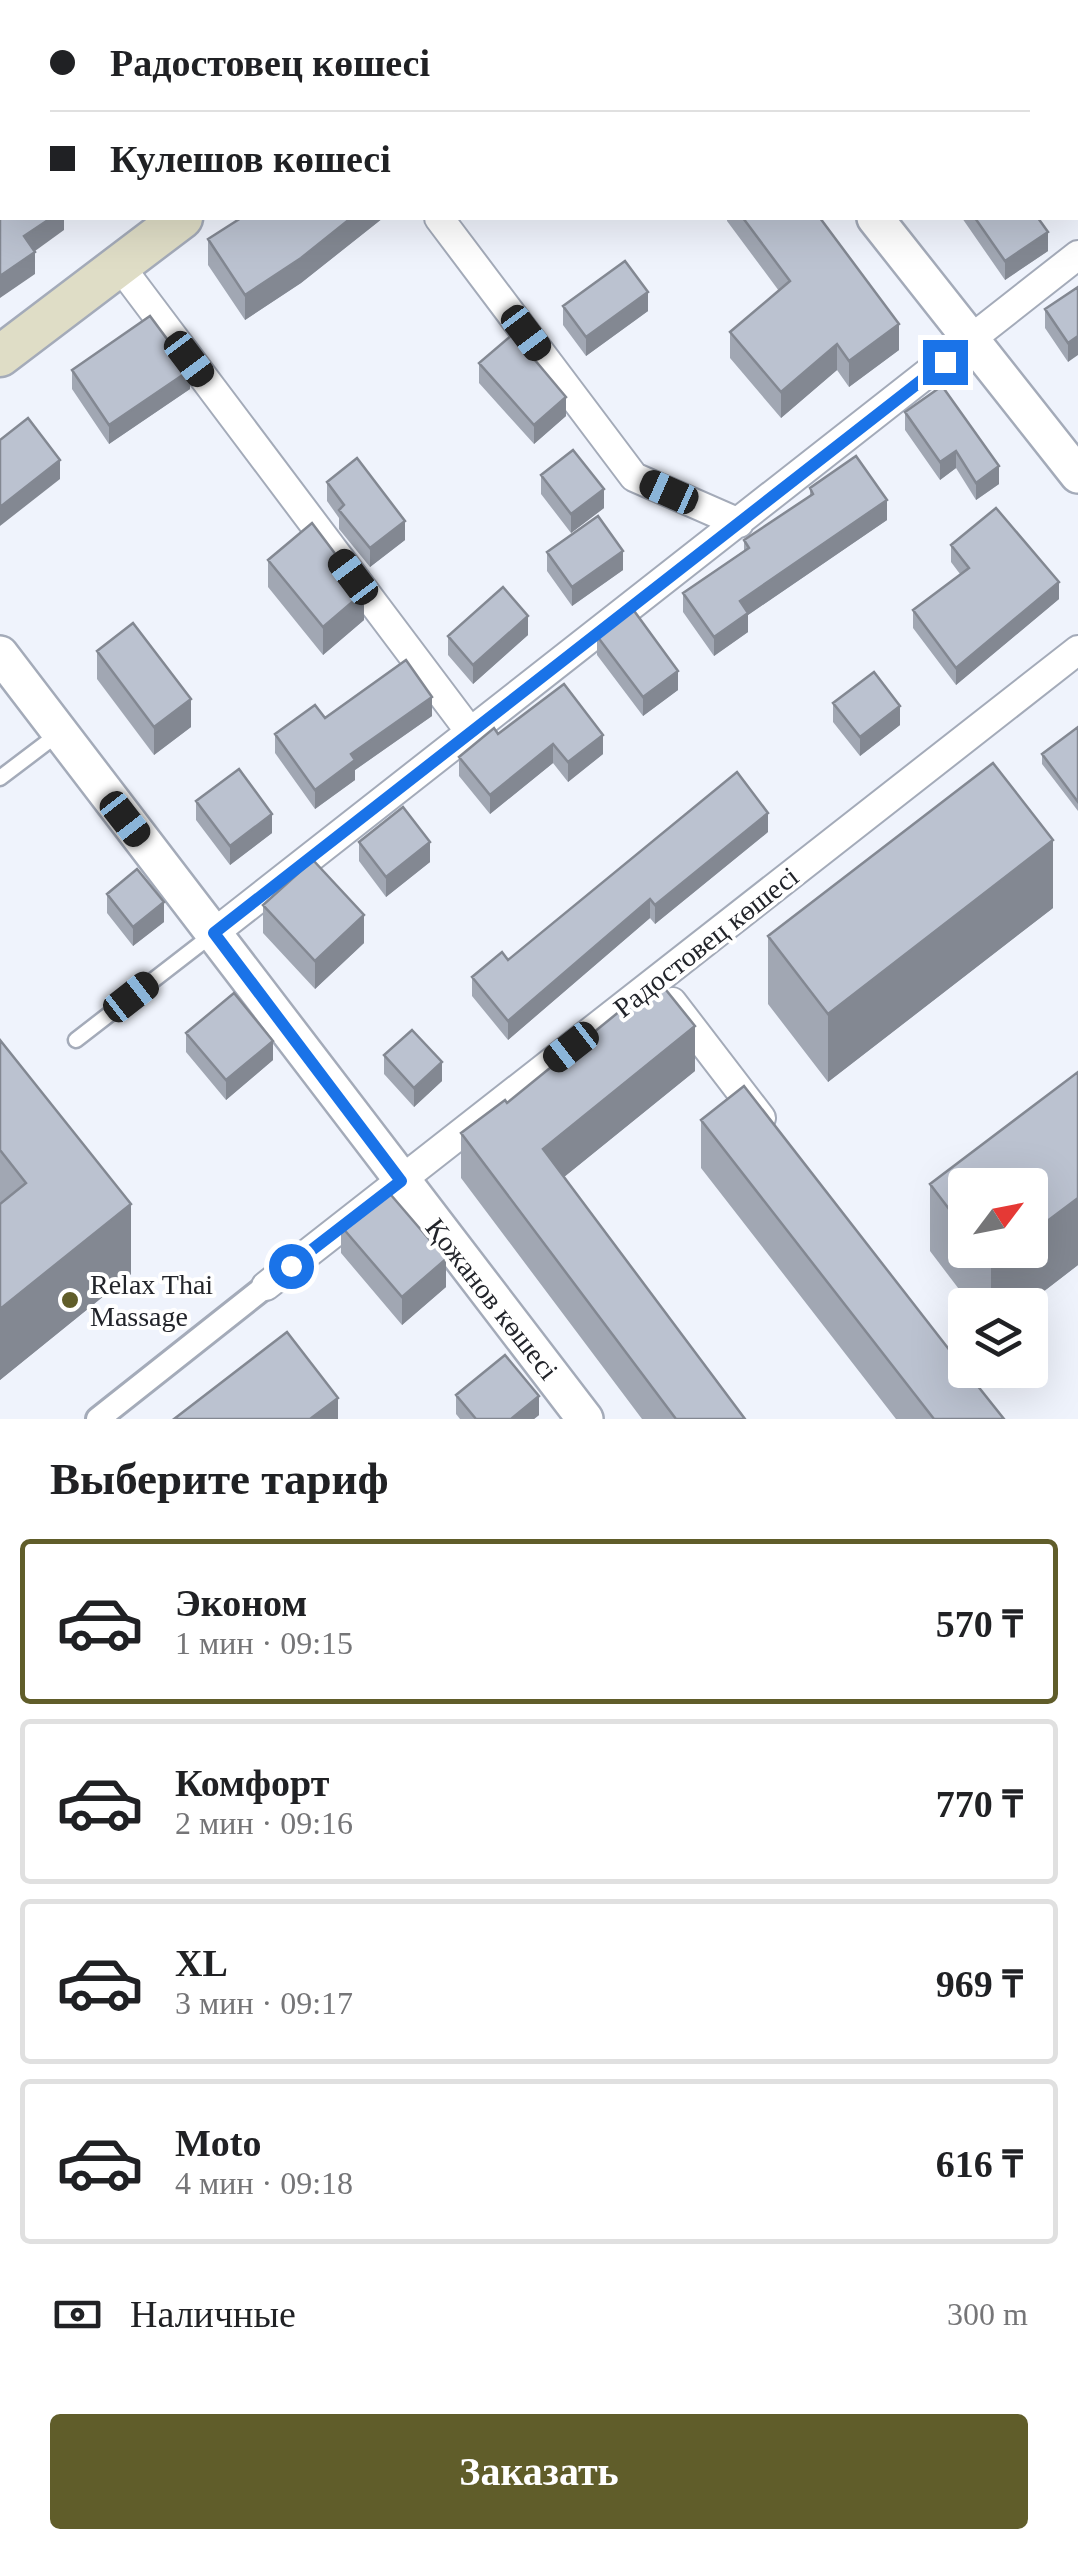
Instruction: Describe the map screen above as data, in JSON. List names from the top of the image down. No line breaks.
{"streets":{"street":["Радостовец көшесі","Қожанов көшесі"]},"crossings":[["Радостовец көшесі","Қожанов көшесі"]],"places":["Relax Thai Massage"],"north":"top right","page":{"banner":["Радостовец көшесі","Кулешов көшесі"],"heading":"Выберите тариф","list":[{"name":"Эконом","note":"1 мин · 09:15","value":"570 ₸"},{"name":"Комфорт","note":"2 мин · 09:16","value":"770 ₸"},{"name":"XL","note":"3 мин · 09:17","value":"969 ₸"},{"name":"Moto","note":"4 мин · 09:18","value":"616 ₸"}],"pay":["Наличные","300 m"],"buttons":"Заказать"}}
